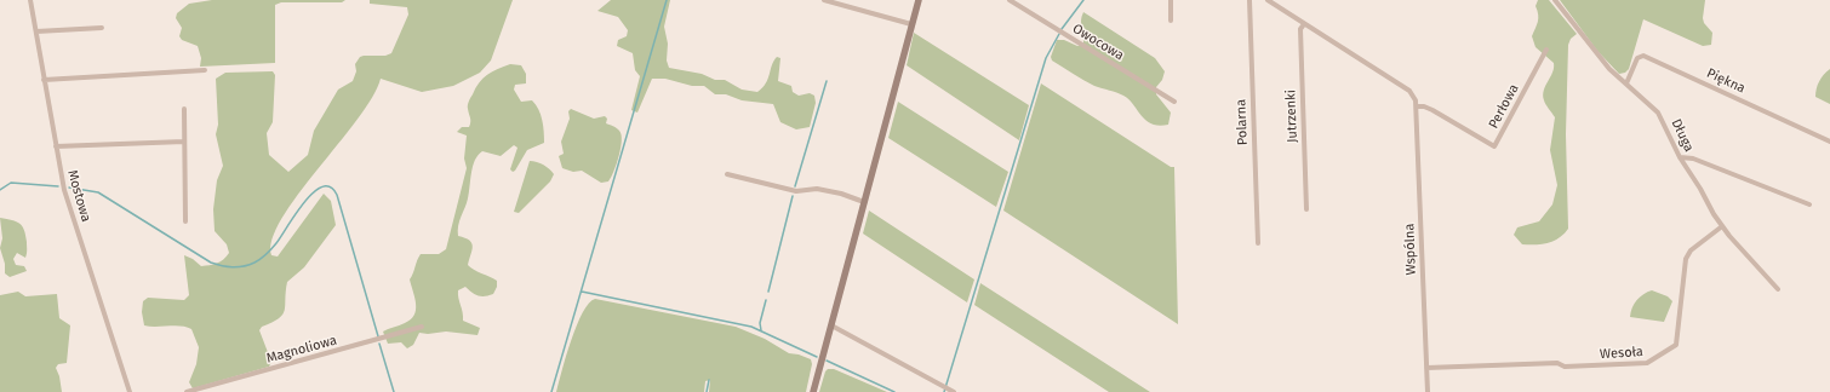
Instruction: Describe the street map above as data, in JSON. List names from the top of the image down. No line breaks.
{"streets":{"street":["Owocowa","Piękna","Perłowa","Jutrzenki","Polarna","Długa","Mostowa","Wspólna","Magnoliowa","Wesoła"]},"crossings":[["Piękna","Długa"],["Perłowa","Wspólna"],["Długa","Wesoła"],["Wspólna","Wesoła"]]}
